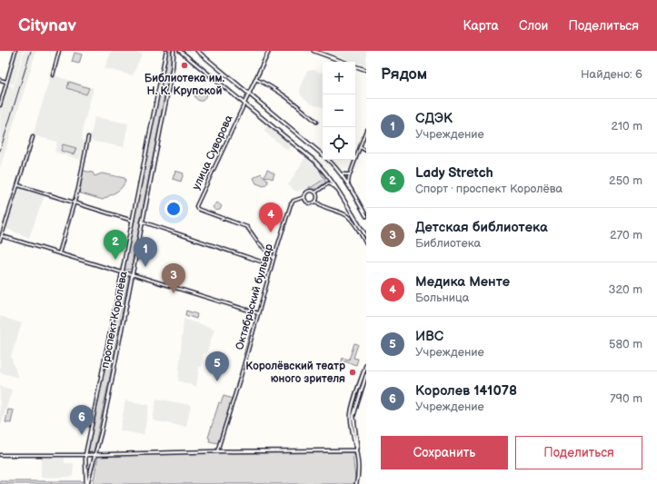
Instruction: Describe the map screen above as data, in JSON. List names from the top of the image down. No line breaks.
{"streets":{"main road":["проспект Королёва"],"street":["улица Суворова","Октябрьский бульвар"]},"crossings":[["улица Суворова","Октябрьский бульвар"]],"places":["Библиотека им. Н. К. Крупской","Королёвский театр юного зрителя"],"page":{"header":"Citynav","nav":["Карта","Слои","Поделиться"],"heading":["Рядом","Найдено: 6"],"map_buttons":["+","−"],"list":[{"mark":"1","name":"СДЭК","note":"Учреждение","value":"210 m"},{"mark":"2","name":"Lady Stretch","note":"Спорт · проспект Королёва","value":"250 m"},{"mark":"3","name":"Детская библиотека","note":"Библиотека","value":"270 m"},{"mark":"4","name":"Медика Менте","note":"Больница","value":"320 m"},{"mark":"5","name":"ИВС","note":"Учреждение","value":"580 m"},{"mark":"6","name":"Королев 141078","note":"Учреждение","value":"790 m"}],"pins":["4","2","1","3","5","6"],"buttons":["Сохранить","Поделиться"]}}
